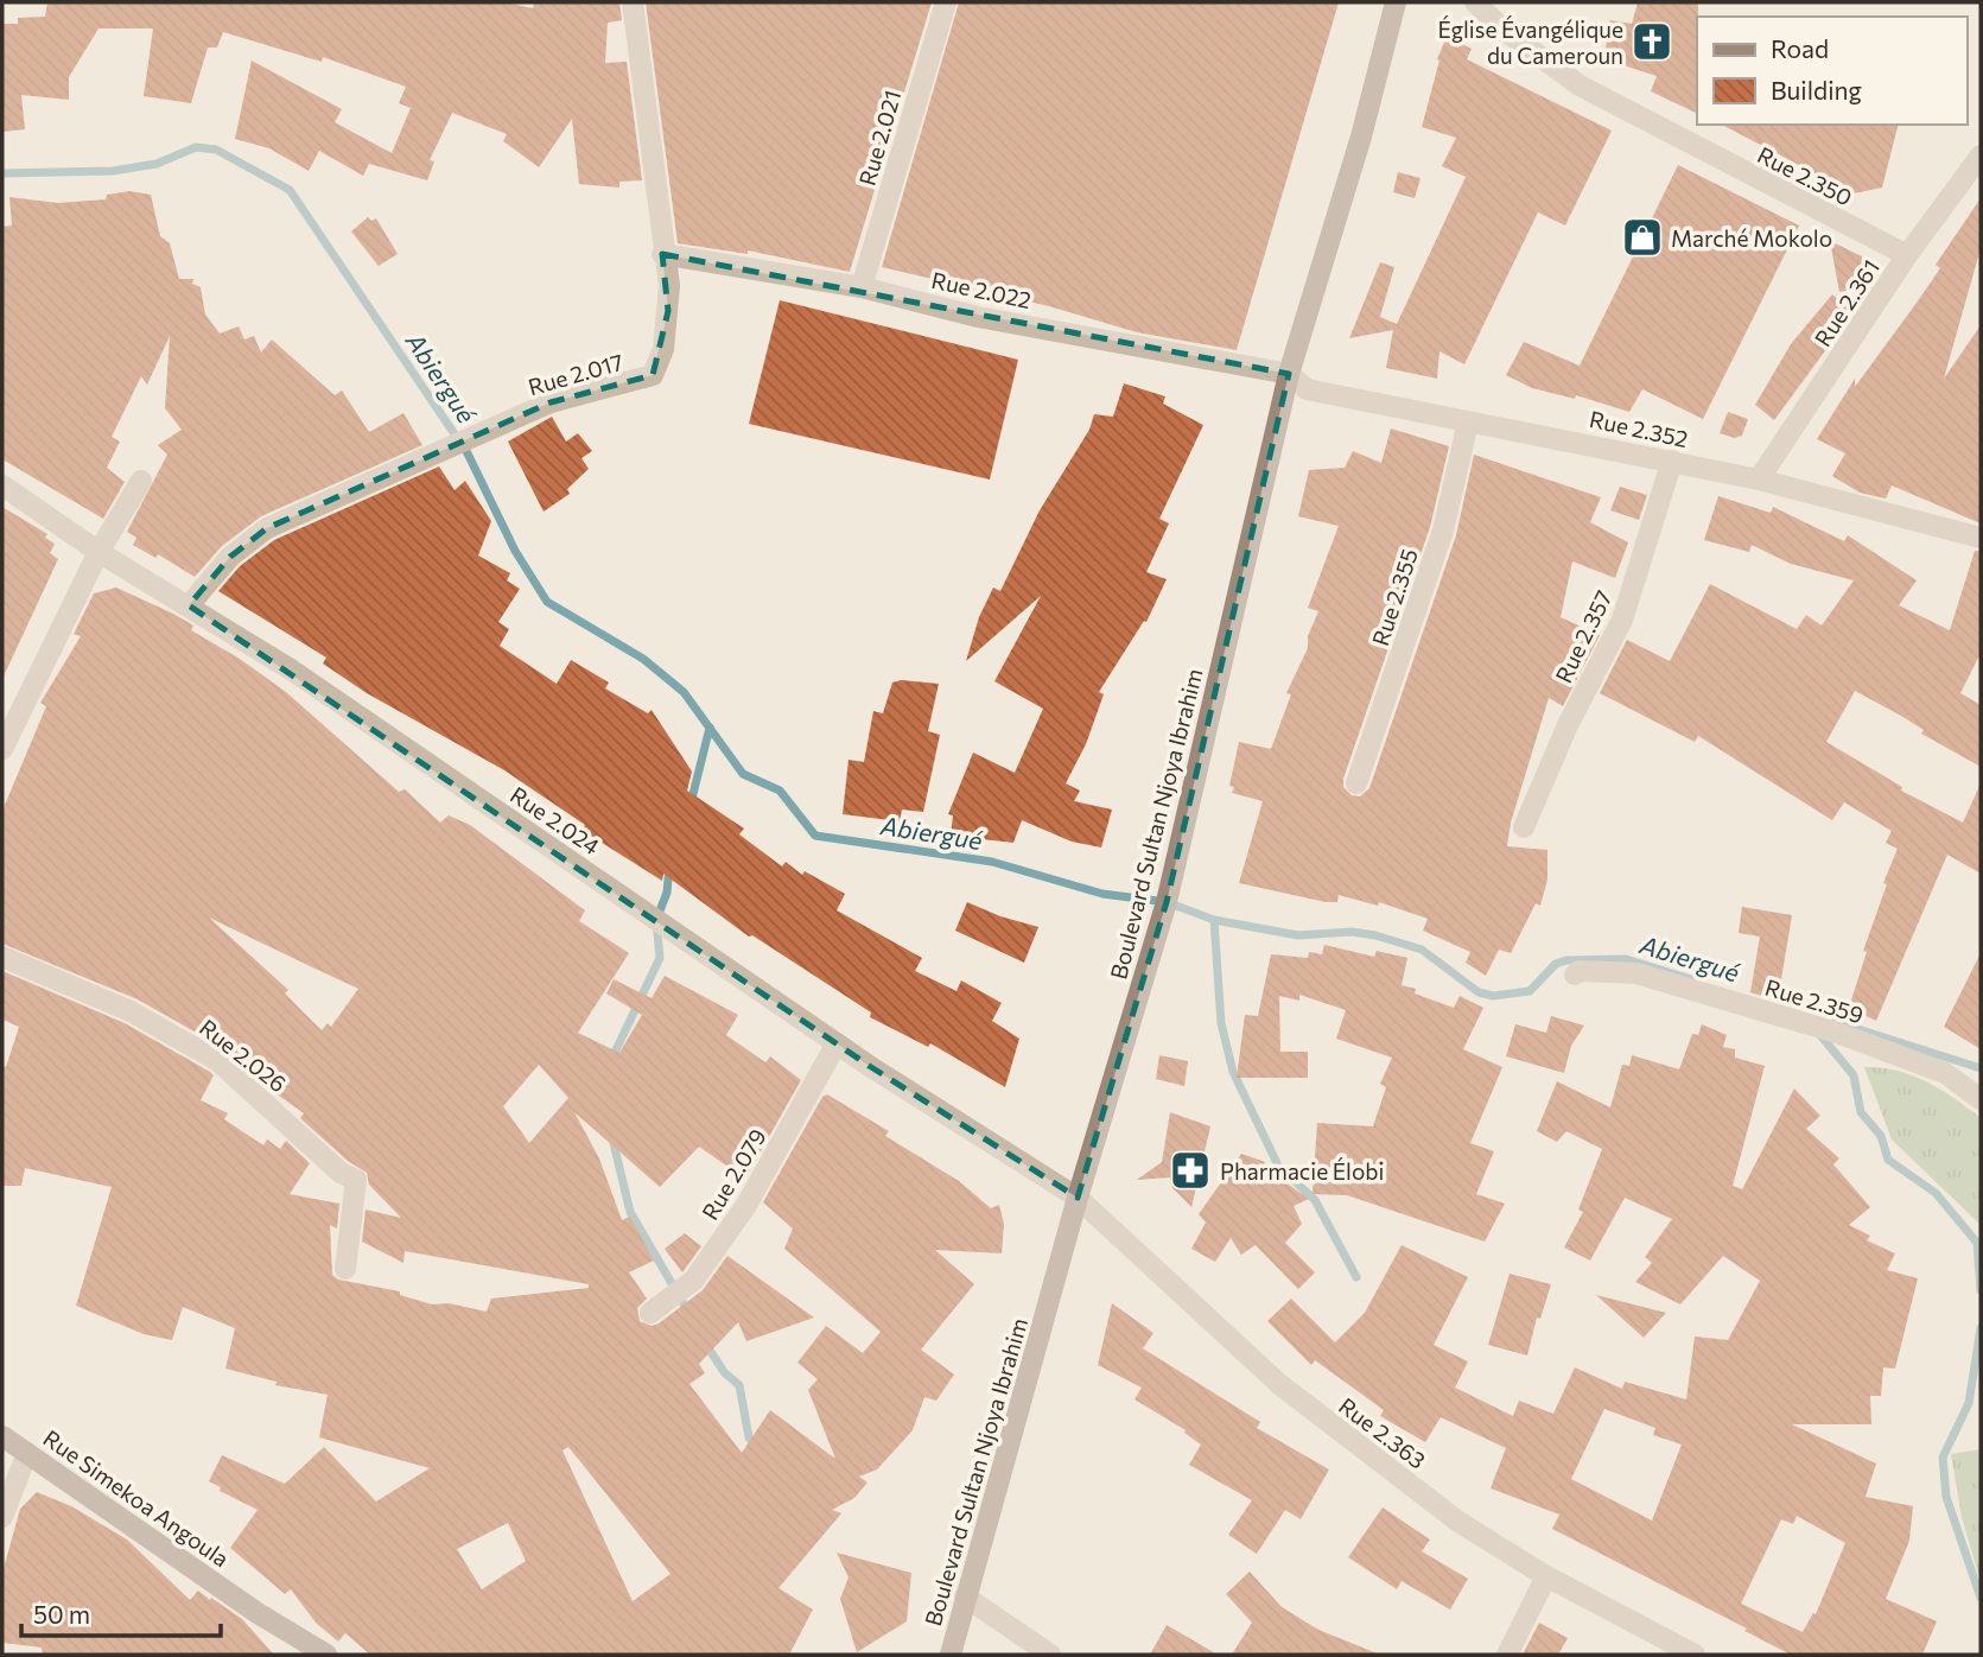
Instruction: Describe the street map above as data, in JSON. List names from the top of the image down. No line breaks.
{"streets":{"street":["Rue 2.021","Rue 2.350","Rue 2.022","Rue 2.361","Rue 2.017","Rue 2.352","Rue 2.355","Rue 2.357","Rue 2.024","Boulevard Sultan Njoya Ibrahim","Rue 2.359","Rue 2.026","Rue 2.079","Rue 2.363","Rue Simekoa Angoula"]},"crossings":[["Rue 2.021","Rue 2.022"],["Rue 2.350","Rue 2.361"],["Rue 2.022","Rue 2.017"],["Rue 2.022","Rue 2.352"],["Rue 2.022","Boulevard Sultan Njoya Ibrahim"],["Rue 2.361","Rue 2.352"],["Rue 2.017","Rue 2.024"],["Rue 2.352","Rue 2.355"],["Rue 2.352","Rue 2.357"],["Rue 2.352","Boulevard Sultan Njoya Ibrahim"],["Rue 2.024","Boulevard Sultan Njoya Ibrahim"],["Rue 2.024","Rue 2.079"],["Rue 2.024","Rue 2.363"],["Boulevard Sultan Njoya Ibrahim","Rue 2.363"]],"water":["Abiergué"],"places":{"church":["Église Évangélique du Cameroun"],"shop":["Marché Mokolo"],"pharmacy":["Pharmacie Élobi"]},"legend":["Road","Building"],"scale_bar":"50 m"}
